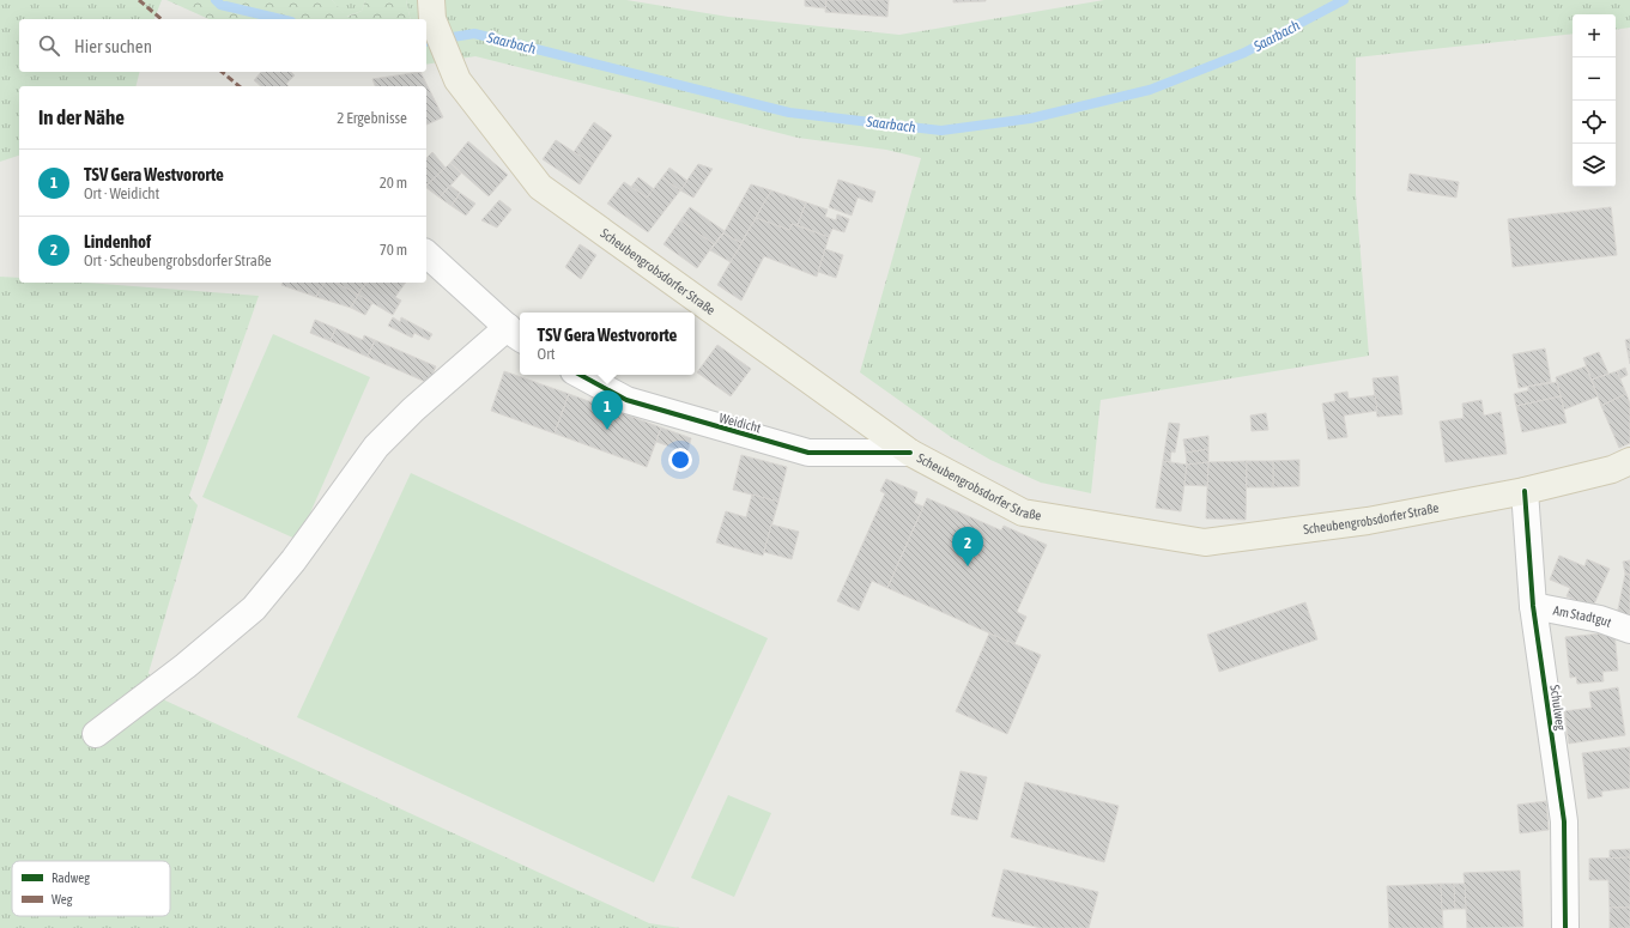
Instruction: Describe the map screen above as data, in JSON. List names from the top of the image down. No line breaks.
{"streets":{"main road":["Scheubengrobsdorfer Straße"],"street":["Weidicht","Am Stadtgut","Schulweg"]},"crossings":[["Scheubengrobsdorfer Straße","Weidicht"],["Scheubengrobsdorfer Straße","Schulweg"],["Am Stadtgut","Schulweg"]],"water":["Saarbach"],"legend":["Radweg","Weg"],"page":{"map_buttons":["+","−"],"search":"Hier suchen","heading":["In der Nähe","2 Ergebnisse"],"list":[{"mark":"1","name":"TSV Gera Westvororte","note":"Ort · Weidicht","value":"20 m"},{"mark":"2","name":"Lindenhof","note":"Ort · Scheubengrobsdorfer Straße","value":"70 m"}],"popup":["TSV Gera Westvororte","Ort"],"pins":["1","2"]}}
